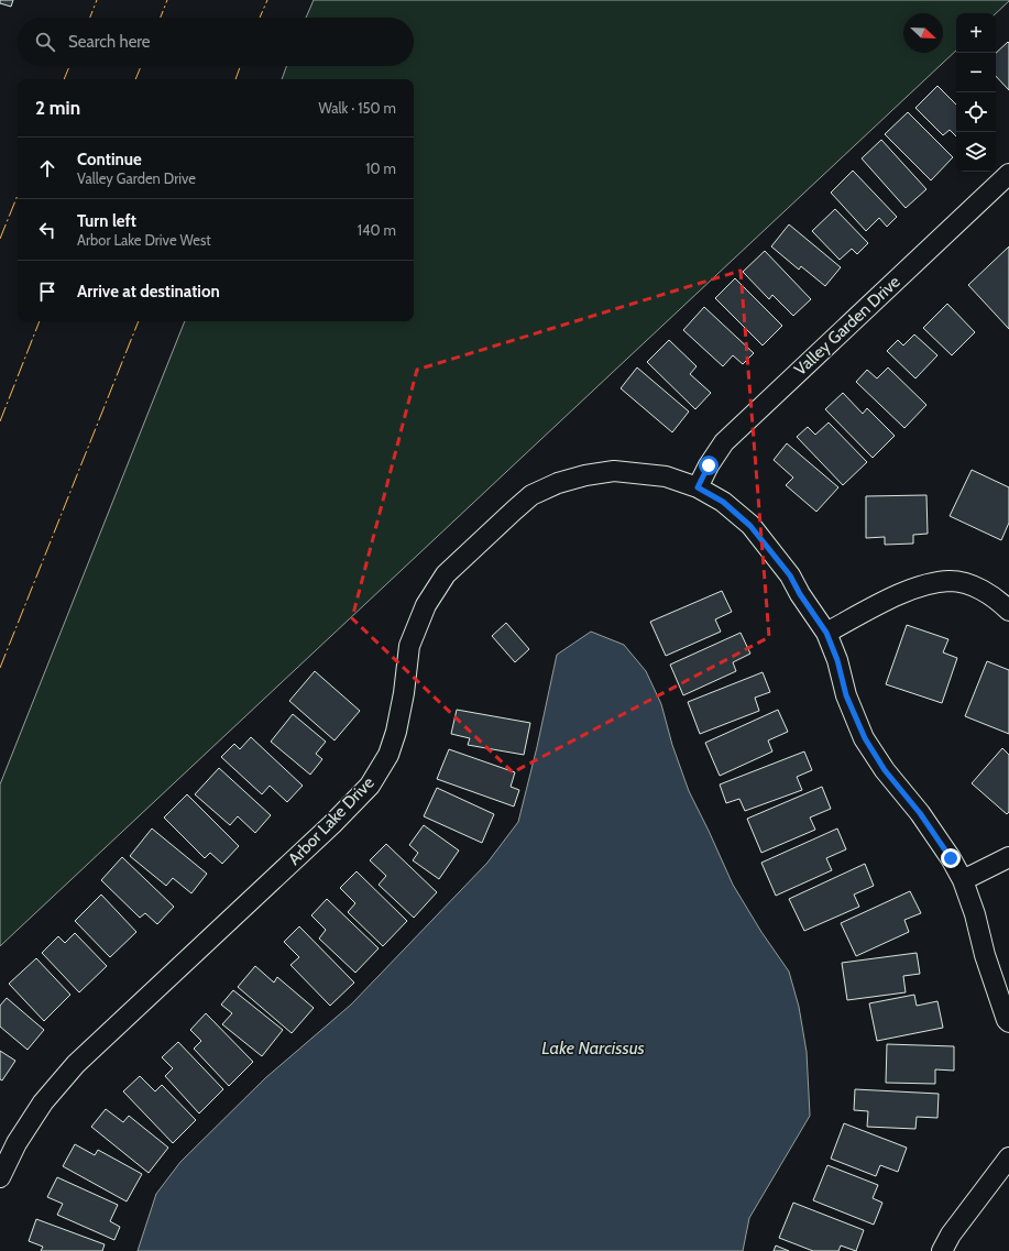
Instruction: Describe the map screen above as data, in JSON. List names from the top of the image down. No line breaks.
{"streets":{"street":["Valley Garden Drive","Arbor Lake Drive"]},"crossings":[["Valley Garden Drive","Arbor Lake Drive"]],"water":["Lake Narcissus"],"north":"bottom right","page":{"map_buttons":["+","−"],"search":"Search here","heading":["2 min","Walk · 150 m"],"list":[["Continue","Valley Garden Drive","10 m"],["Turn left","Arbor Lake Drive West","140 m"],"Arrive at destination"]}}
